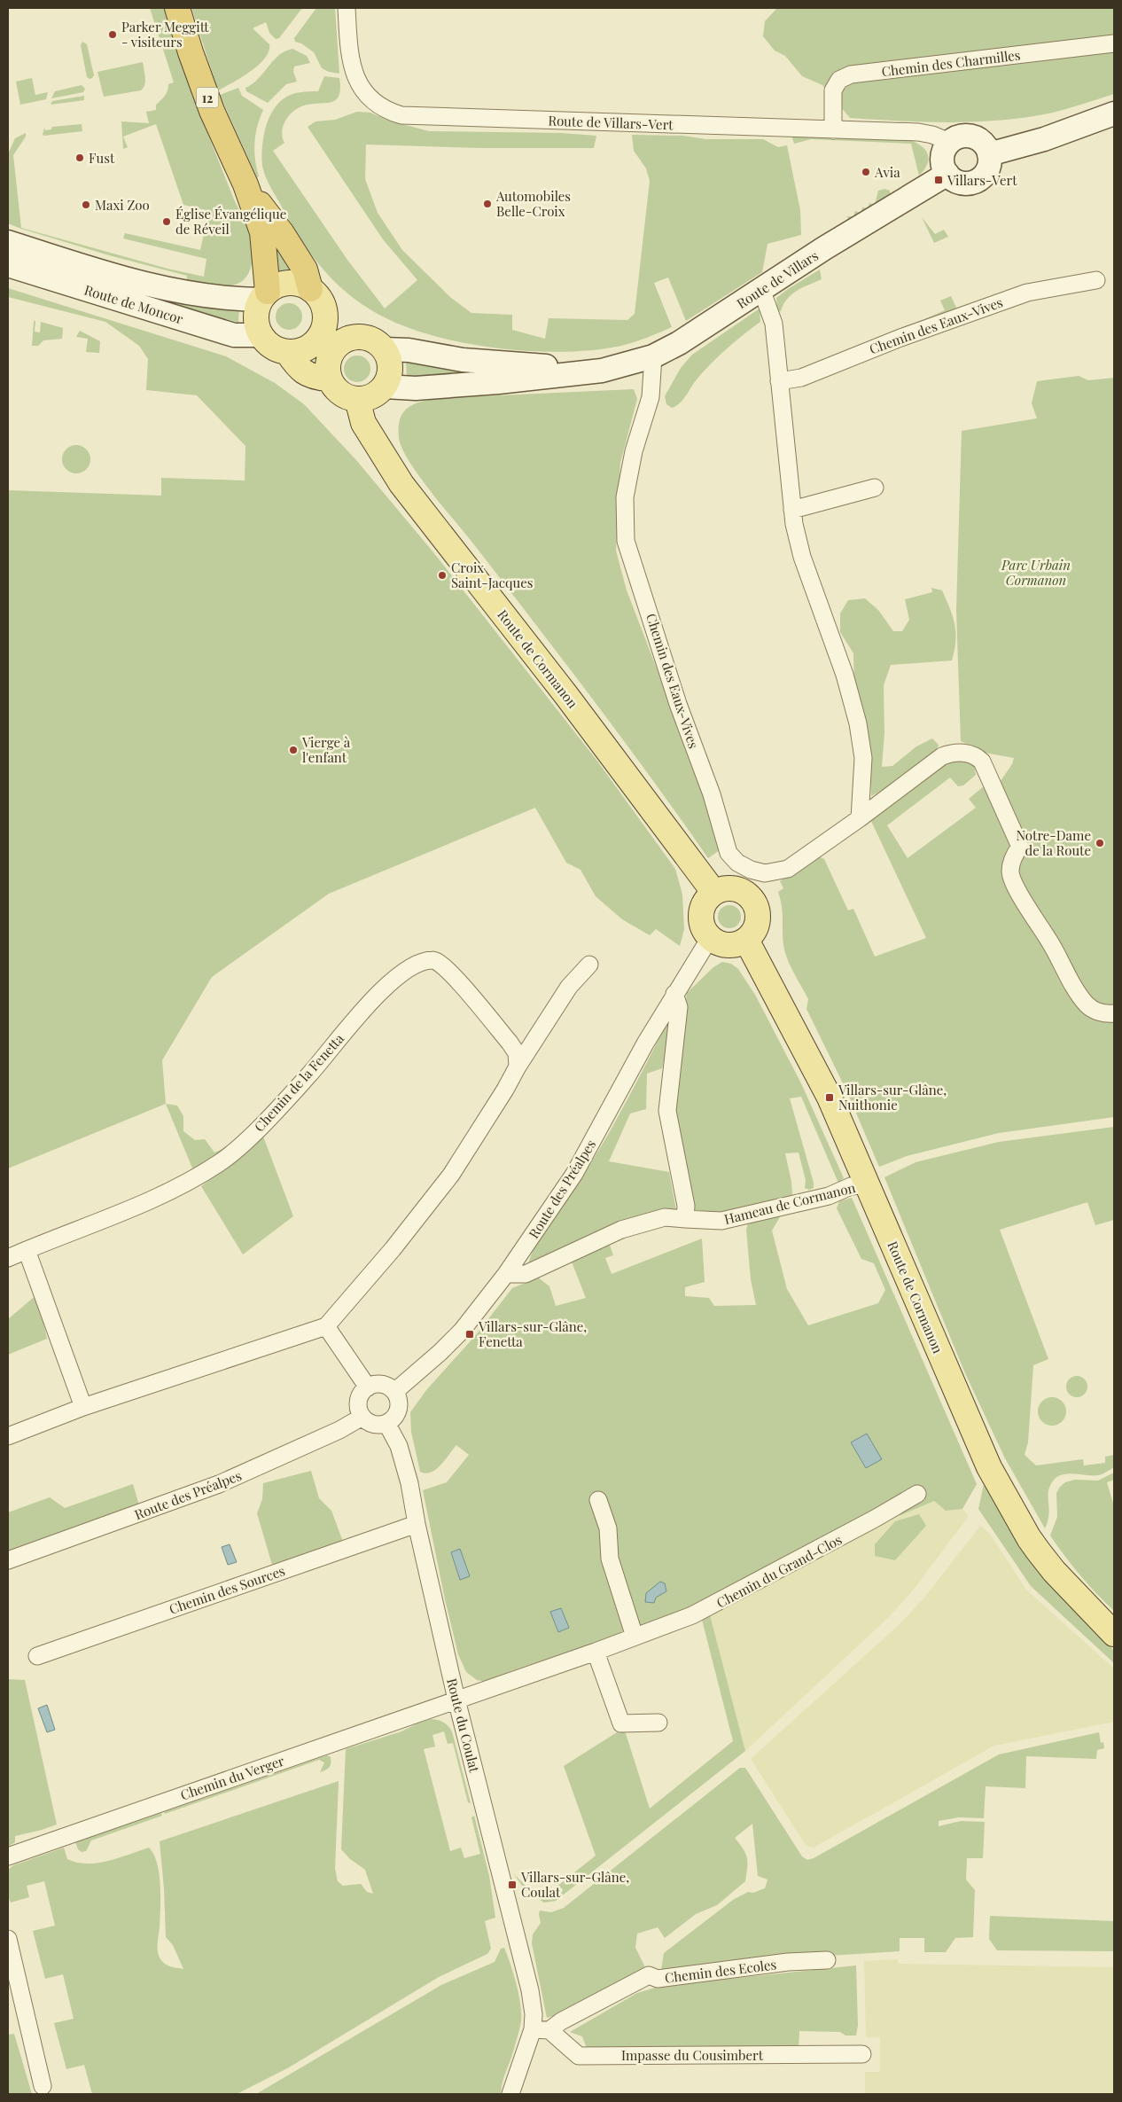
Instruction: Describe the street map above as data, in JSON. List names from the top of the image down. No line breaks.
{"streets":{"highway":["12"],"main road":["Route de Villars","Route de Moncor","Route de Cormanon"],"street":["Chemin des Charmilles","Route de Villars-Vert","Chemin des Eaux-Vives","Chemin de la Fenetta","Route des Préalpes","Hameau de Cormanon","Chemin du Grand-Clos","Chemin des Sources","Route du Coulat","Chemin du Verger","Chemin des Ecoles","Impasse du Cousimbert"]},"crossings":[["Chemin des Charmilles","Route de Villars-Vert"],["12","Route de Moncor"],["Route de Villars-Vert","Route de Villars"],["Route de Villars","Chemin des Eaux-Vives"],["Route de Villars","Route de Cormanon"],["Route de Cormanon","Route des Préalpes"],["Route de Cormanon","Hameau de Cormanon"],["Route des Préalpes","Hameau de Cormanon"],["Route des Préalpes","Route du Coulat"],["Chemin du Grand-Clos","Route du Coulat"],["Chemin du Grand-Clos","Chemin du Verger"],["Chemin des Sources","Route du Coulat"],["Route du Coulat","Chemin du Verger"],["Chemin des Ecoles","Impasse du Cousimbert"]],"parks":["Parc Urbain Cormanon"],"places":{"other":["Parker Meggitt - visiteurs","Fust","Avia","Automobiles Belle-Croix","Maxi Zoo","Église Évangélique de Réveil","Croix Saint-Jacques","Vierge à l'enfant","Notre-Dame de la Route"],"transit":["Villars-Vert","Villars-sur-Glâne, Nuithonie","Villars-sur-Glâne, Fenetta","Villars-sur-Glâne, Coulat"]}}
